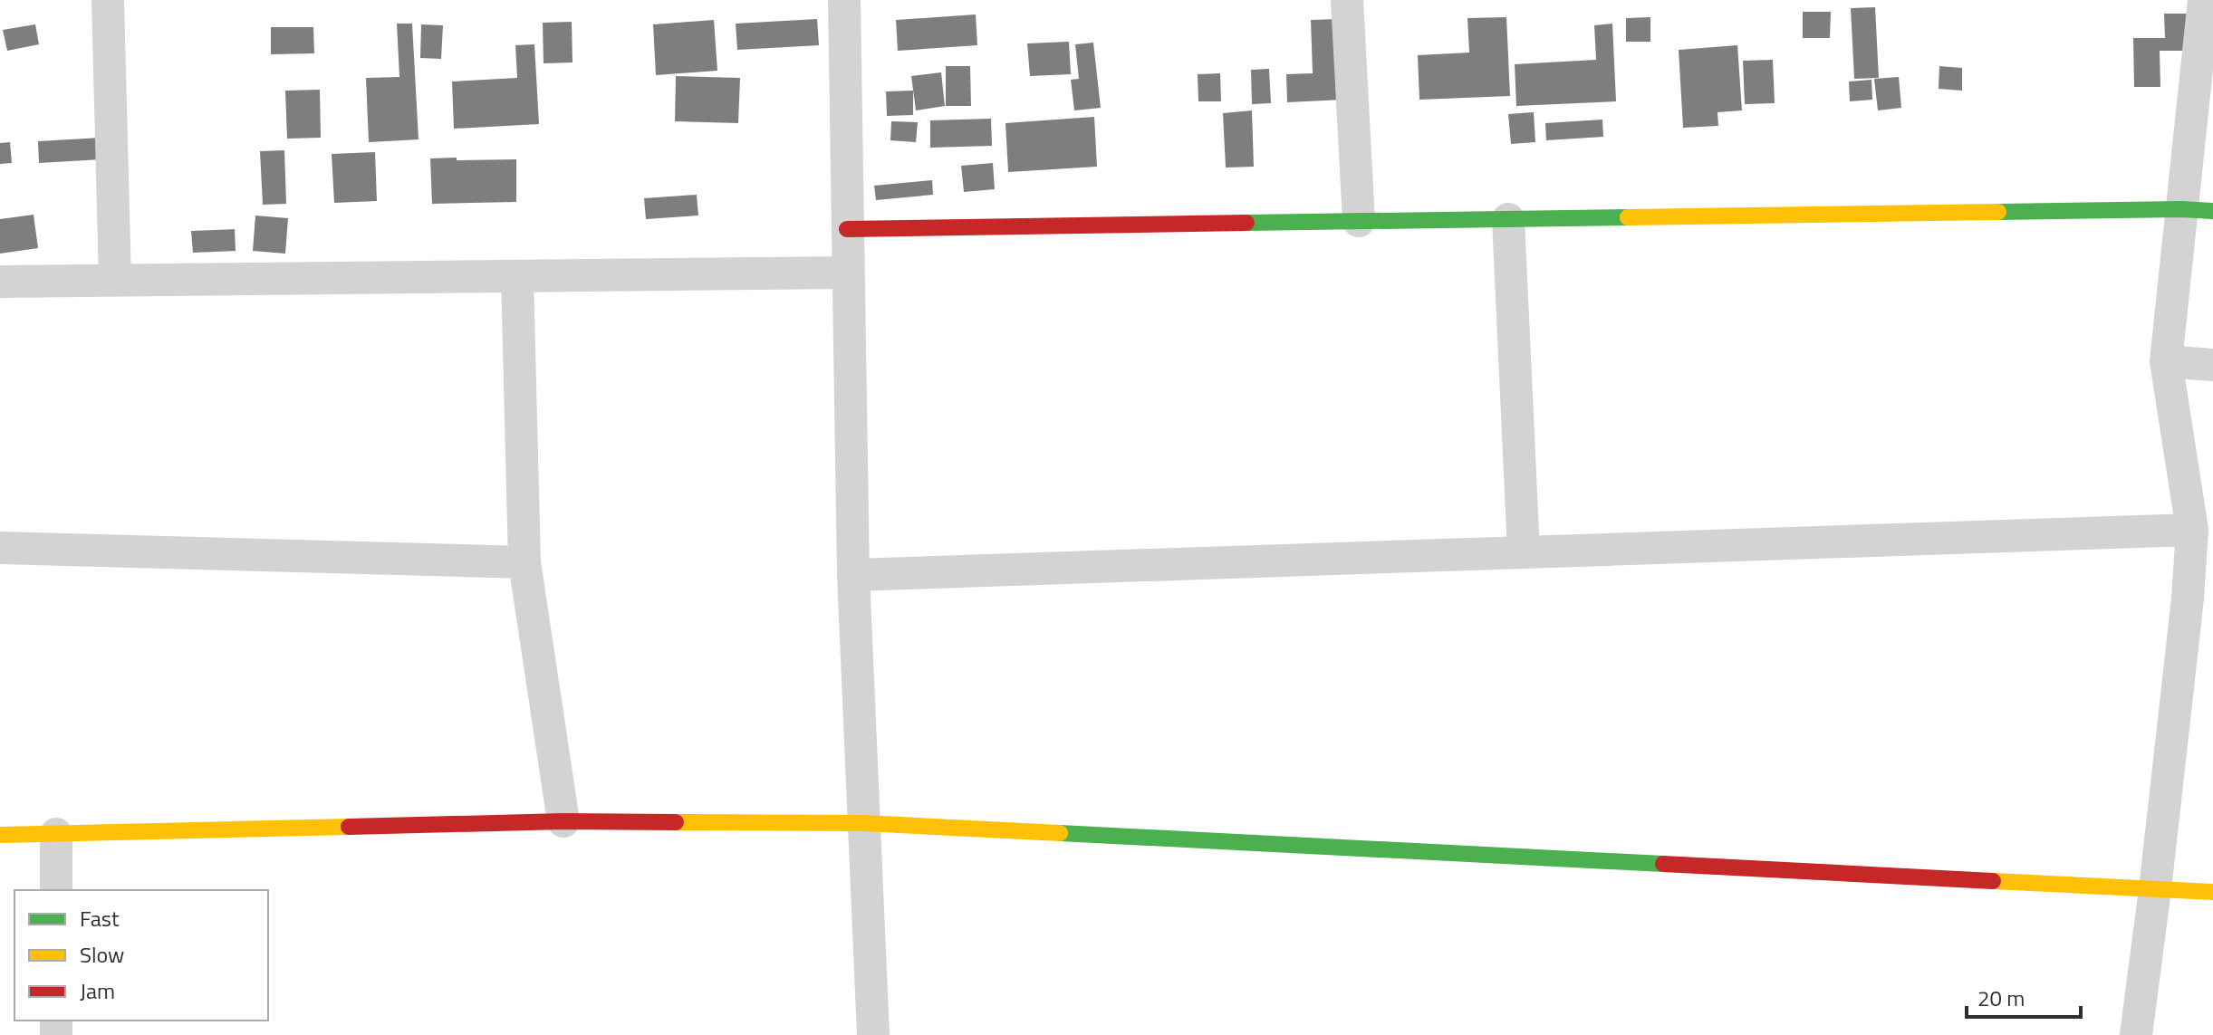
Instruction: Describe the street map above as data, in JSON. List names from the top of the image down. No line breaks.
{"legend":["Fast","Slow","Jam"],"scale_bar":"20 m"}
